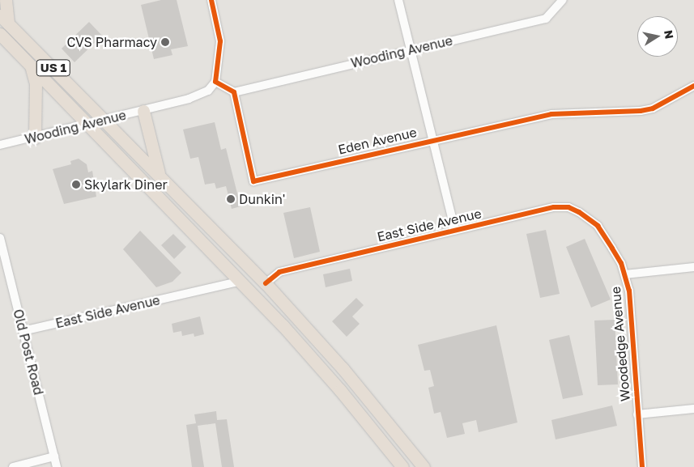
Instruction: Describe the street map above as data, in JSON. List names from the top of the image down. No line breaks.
{"streets":{"highway":["US 1"],"street":["Wooding Avenue","Eden Avenue","East Side Avenue","Woodedge Avenue","Old Post Road"]},"crossings":[["Wooding Avenue","US 1"],["Wooding Avenue","Eden Avenue"],["US 1","East Side Avenue"],["East Side Avenue","Woodedge Avenue"],["East Side Avenue","Old Post Road"]],"places":["CVS Pharmacy","Skylark Diner","Dunkin'"],"north":"right"}
